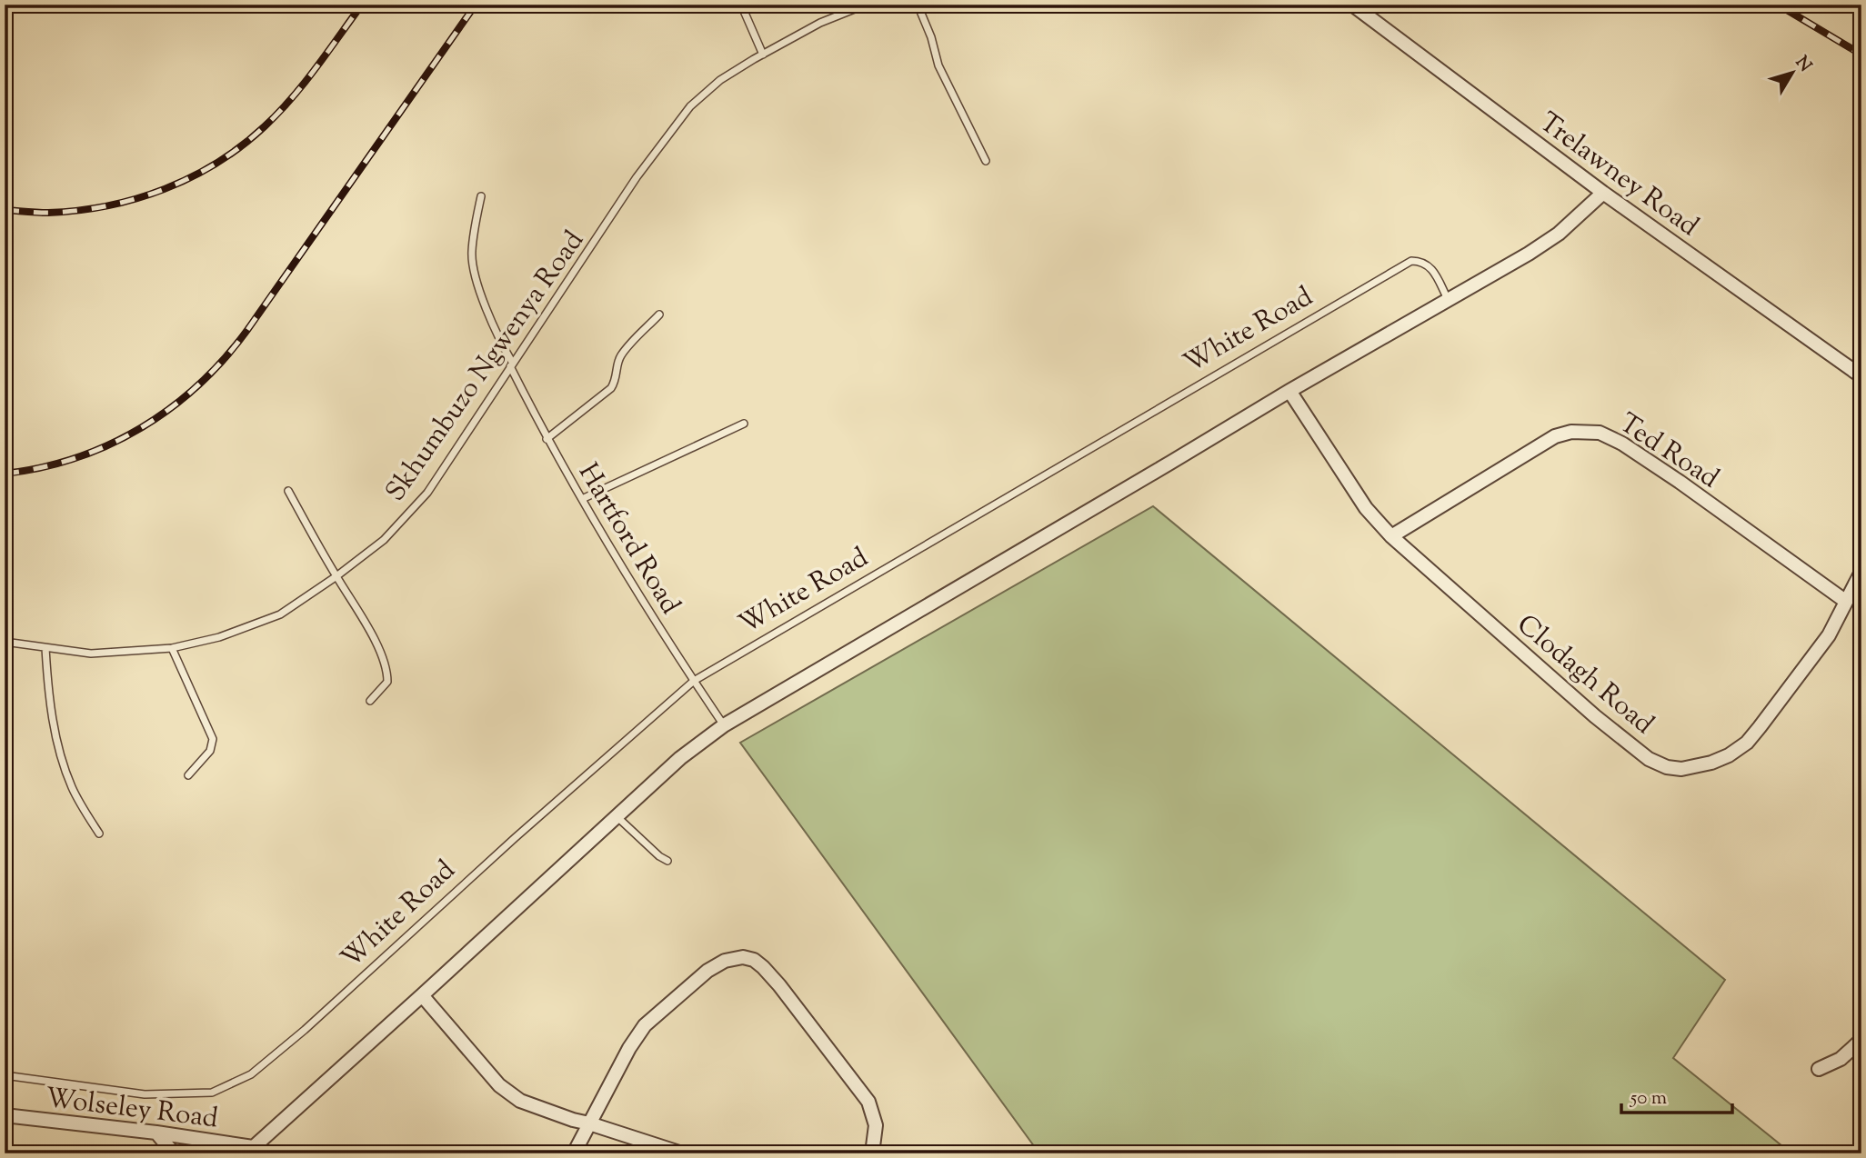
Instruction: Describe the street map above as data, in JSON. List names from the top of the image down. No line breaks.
{"streets":{"street":["Trelawney Road","Ted Road","Clodagh Road","Wolseley Road"],"lane":["White Road","Skhumbuzo Ngwenya Road","Hartford Road"]},"crossings":[["White Road","Hartford Road"],["Skhumbuzo Ngwenya Road","Hartford Road"],["Ted Road","Clodagh Road"]],"scale_bar":"50 m","north":"top right"}
